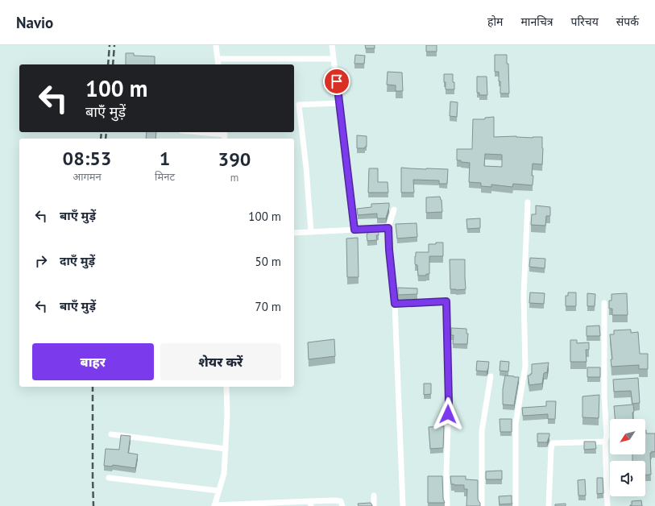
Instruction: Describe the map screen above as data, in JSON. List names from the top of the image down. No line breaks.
{"north":"bottom left","page":{"header":"Navio","nav":["होम","मानचित्र","परिचय","संपर्क"],"turn":["100 m","बाएँ मुड़ें"],"eta":["08:53","आगमन","1","मिनट","390","m"],"list":[{"name":"बाएँ मुड़ें","value":"100 m"},{"name":"दाएँ मुड़ें","value":"50 m"},{"name":"बाएँ मुड़ें","value":"70 m"}],"buttons":["बाहर","शेयर करें"]}}
